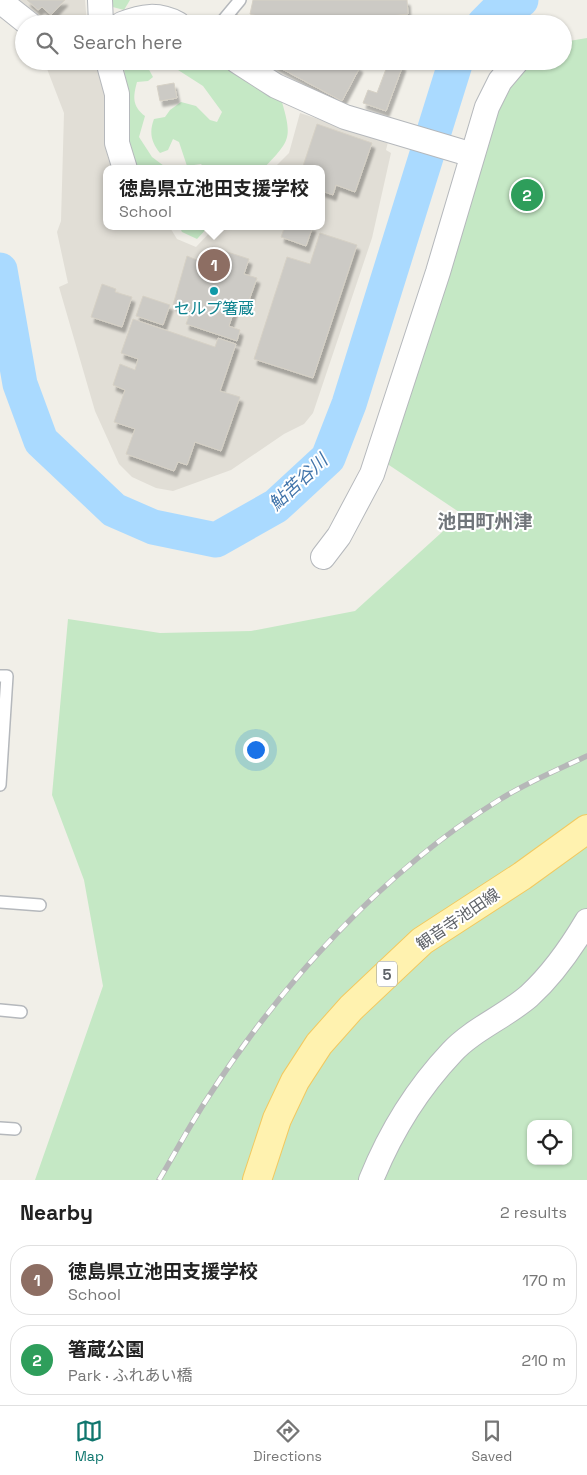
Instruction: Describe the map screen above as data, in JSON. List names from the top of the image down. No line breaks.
{"streets":{"main road":["観音寺池田線","5"]},"districts":["池田町州津"],"water":["鮎苦谷川"],"places":["セルプ箸蔵"],"page":{"search":"Search here","popup":["徳島県立池田支援学校","School"],"pins":["2","1"],"heading":["Nearby","2 results"],"list":[{"mark":"1","name":"徳島県立池田支援学校","note":"School","value":"170 m"},{"mark":"2","name":"箸蔵公園","note":"Park · ふれあい橋","value":"210 m"}],"nav":["Map","Directions","Saved"]}}
